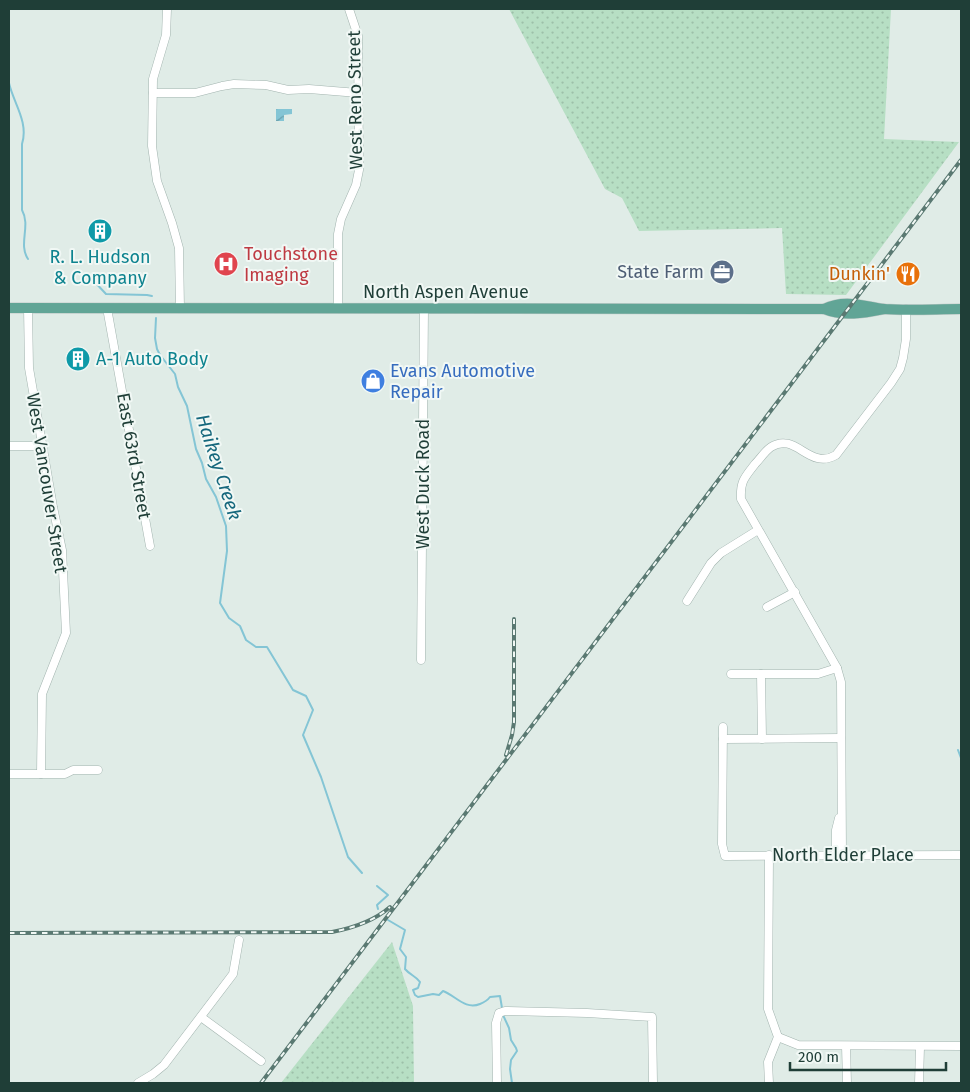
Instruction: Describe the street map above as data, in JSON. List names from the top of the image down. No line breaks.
{"streets":{"main road":["North Aspen Avenue"],"street":["West Reno Street","East 63rd Street","West Vancouver Street","West Duck Road","North Elder Place"]},"crossings":[["West Reno Street","North Aspen Avenue"],["North Aspen Avenue","East 63rd Street"],["North Aspen Avenue","West Vancouver Street"],["North Aspen Avenue","West Duck Road"]],"water":["Haikey Creek"],"places":{"building":["R. L. Hudson & Company","A-1 Auto Body"],"hospital":["Touchstone Imaging"],"office":["State Farm"],"restaurant":["Dunkin'"],"shop":["Evans Automotive Repair"]},"scale_bar":"200 m"}
